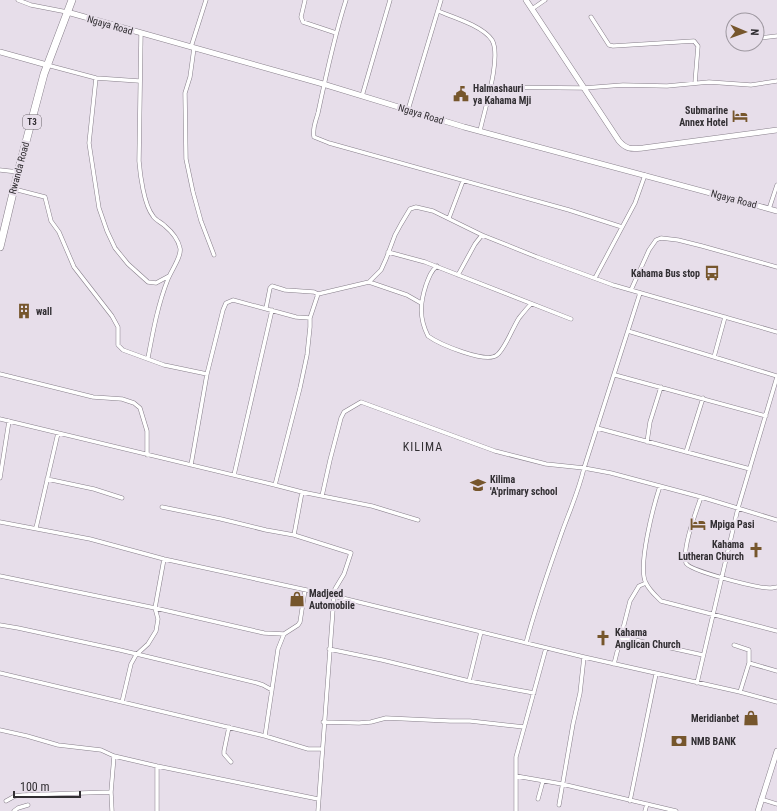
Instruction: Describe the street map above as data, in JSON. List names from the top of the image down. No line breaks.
{"streets":{"highway":["T3","Rwanda Road"],"street":["Ngaya Road"]},"crossings":[["Ngaya Road","Rwanda Road"]],"districts":["KILIMA"],"places":{"public building":["Halmashauri ya Kahama Mji"],"hotel":["Submarine Annex Hotel","Mpiga Pasi"],"bus stop":["Kahama Bus stop"],"building":["wall"],"school or university":["Kilima 'A'primary school"],"church":["Kahama Lutheran Church","Kahama Anglican Church"],"shop":["Madjeed Automobile","Meridianbet"],"bank":["NMB BANK"]},"scale_bar":"100 m","north":"right"}
